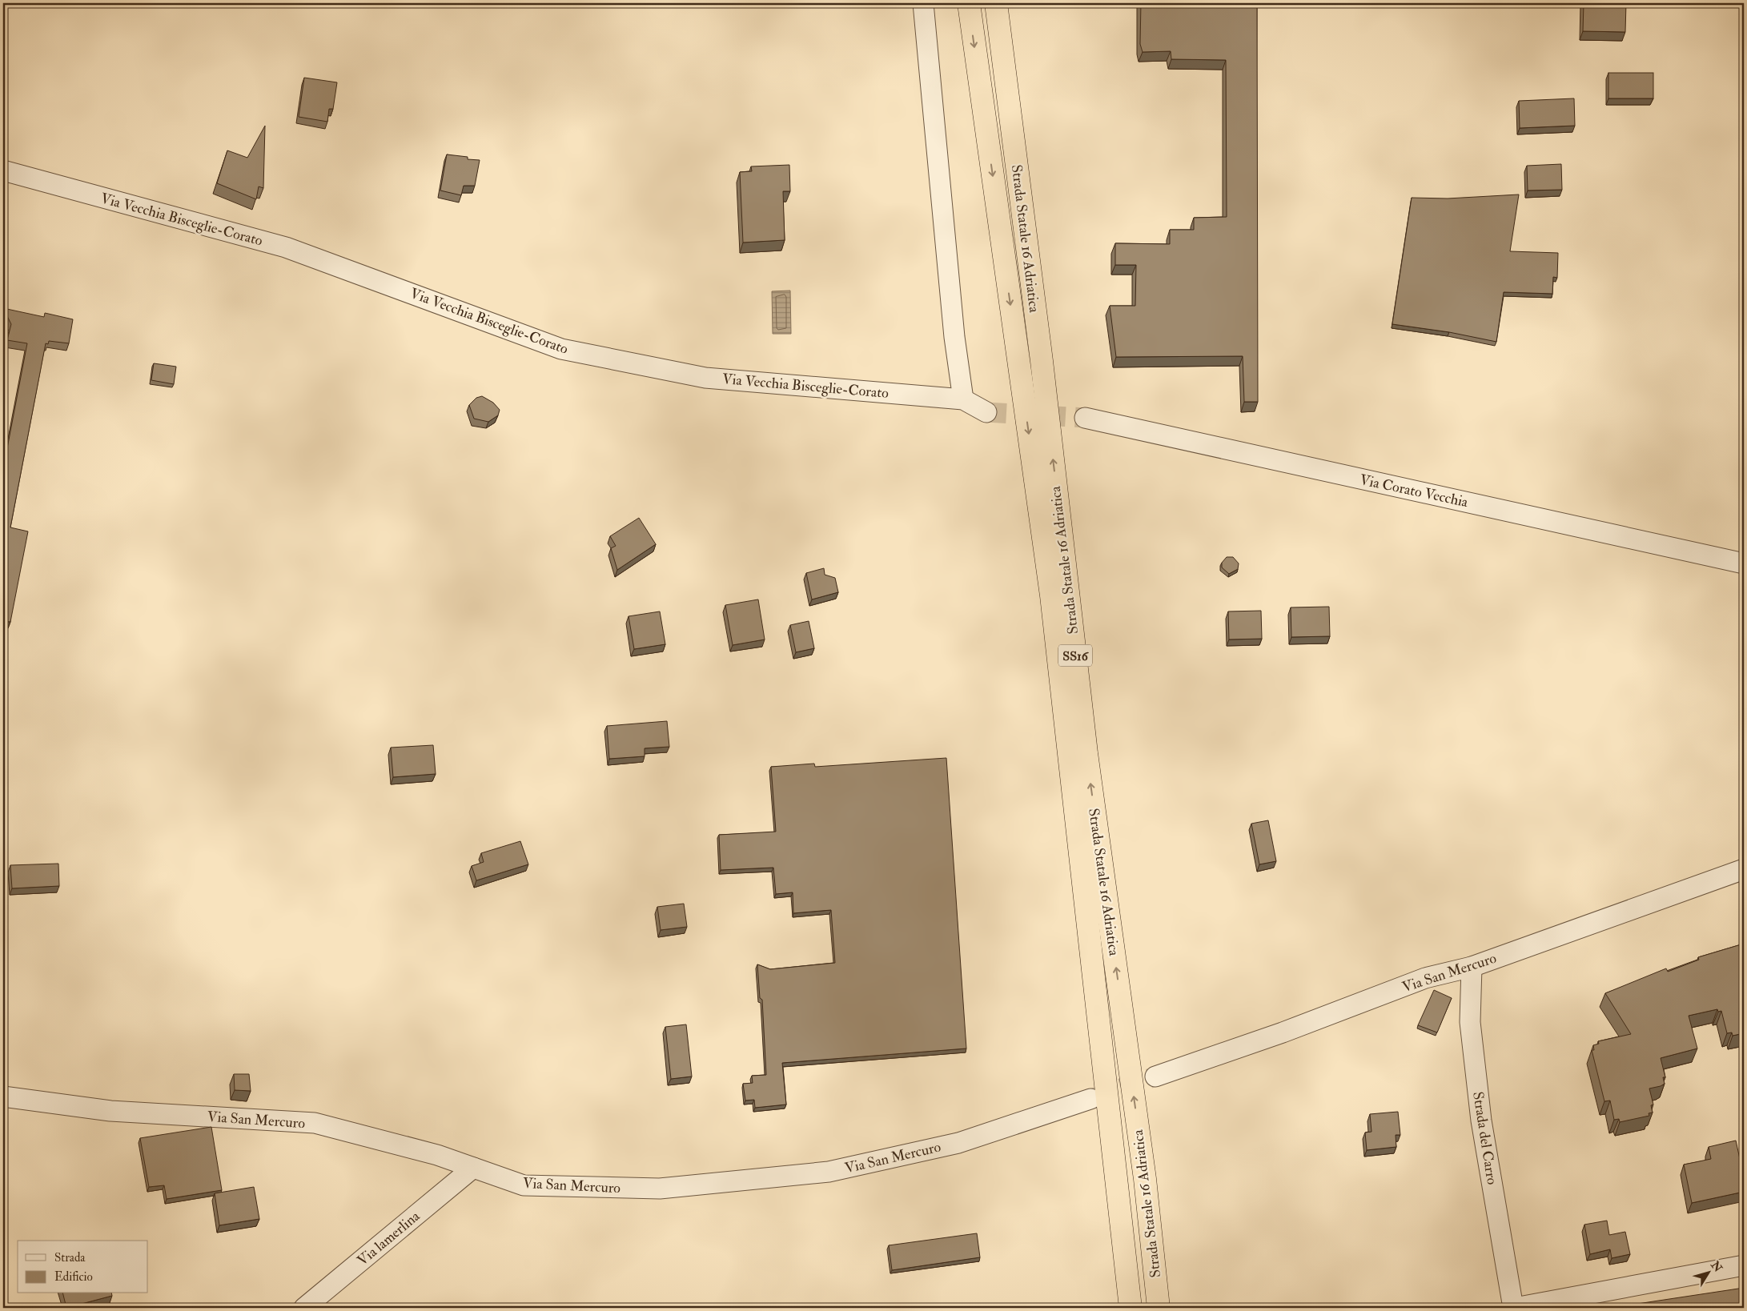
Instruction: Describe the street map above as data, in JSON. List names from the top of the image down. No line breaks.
{"streets":{"highway":["Strada Statale 16 Adriatica","SS16"],"street":["Via Vecchia Bisceglie-Corato","Via Corato Vecchia","Via San Mercuro","Strada del Carro","Via lamerlina"]},"crossings":[["Via San Mercuro","Strada del Carro"],["Via San Mercuro","Via lamerlina"]],"legend":["Strada","Edificio"],"north":"top right"}
